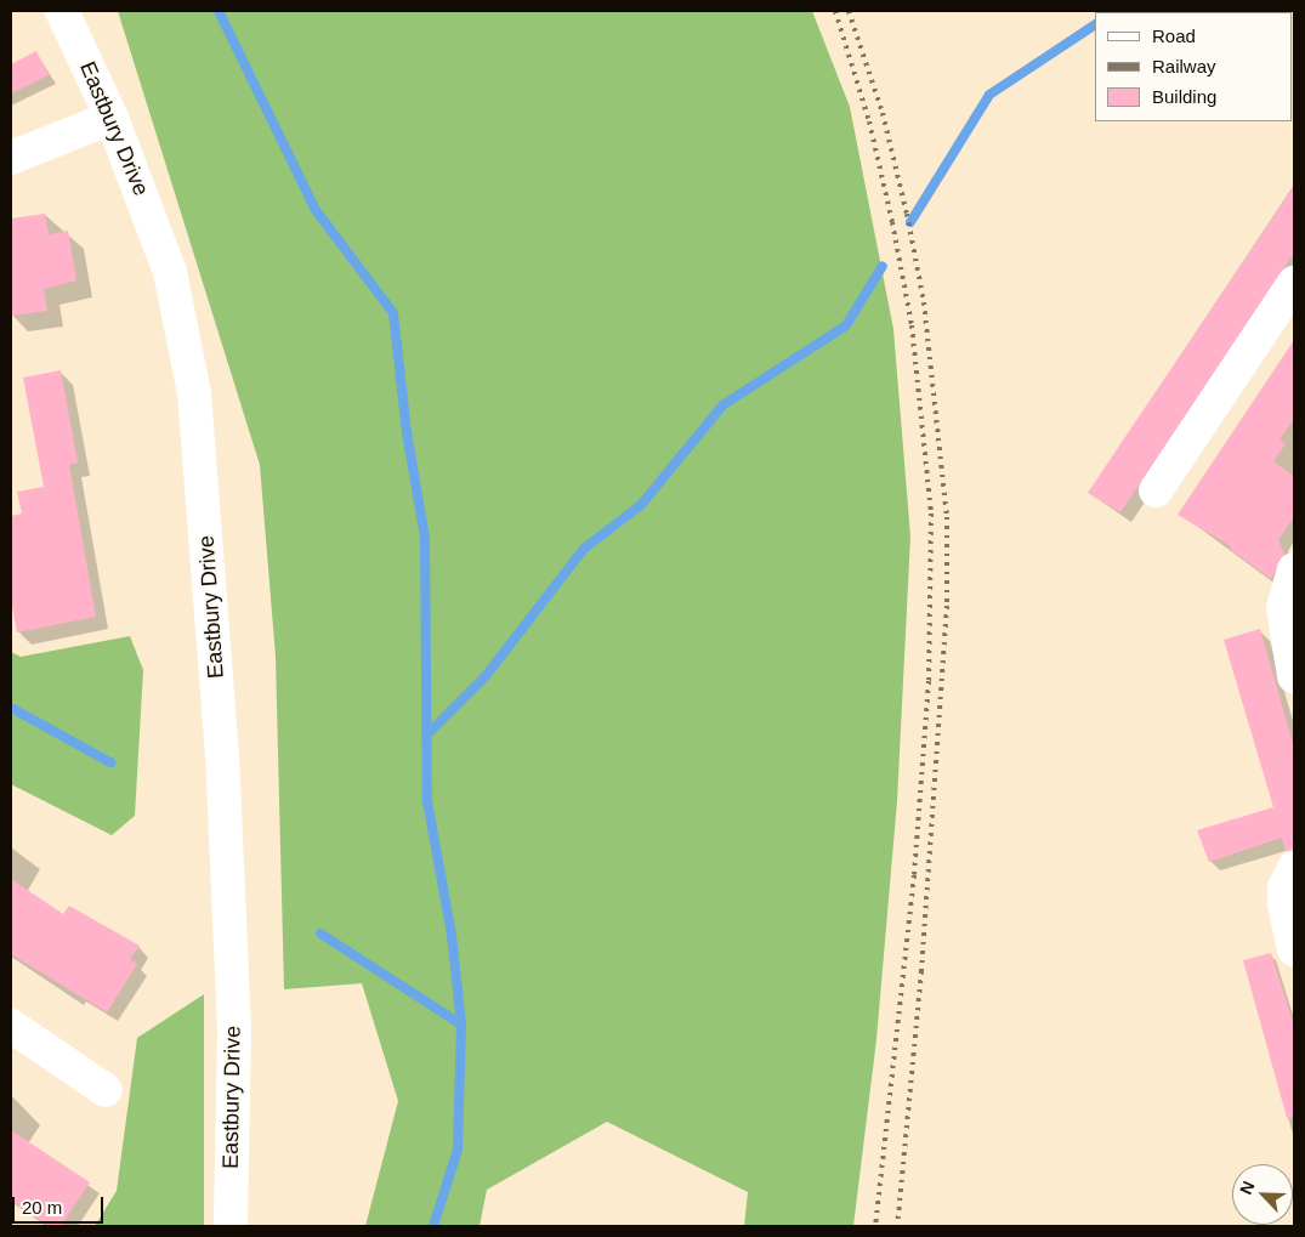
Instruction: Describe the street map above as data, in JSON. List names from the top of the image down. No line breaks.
{"streets":{"street":["Eastbury Drive"]},"legend":["Road","Railway","Building"],"scale_bar":"20 m","north":"top left"}
